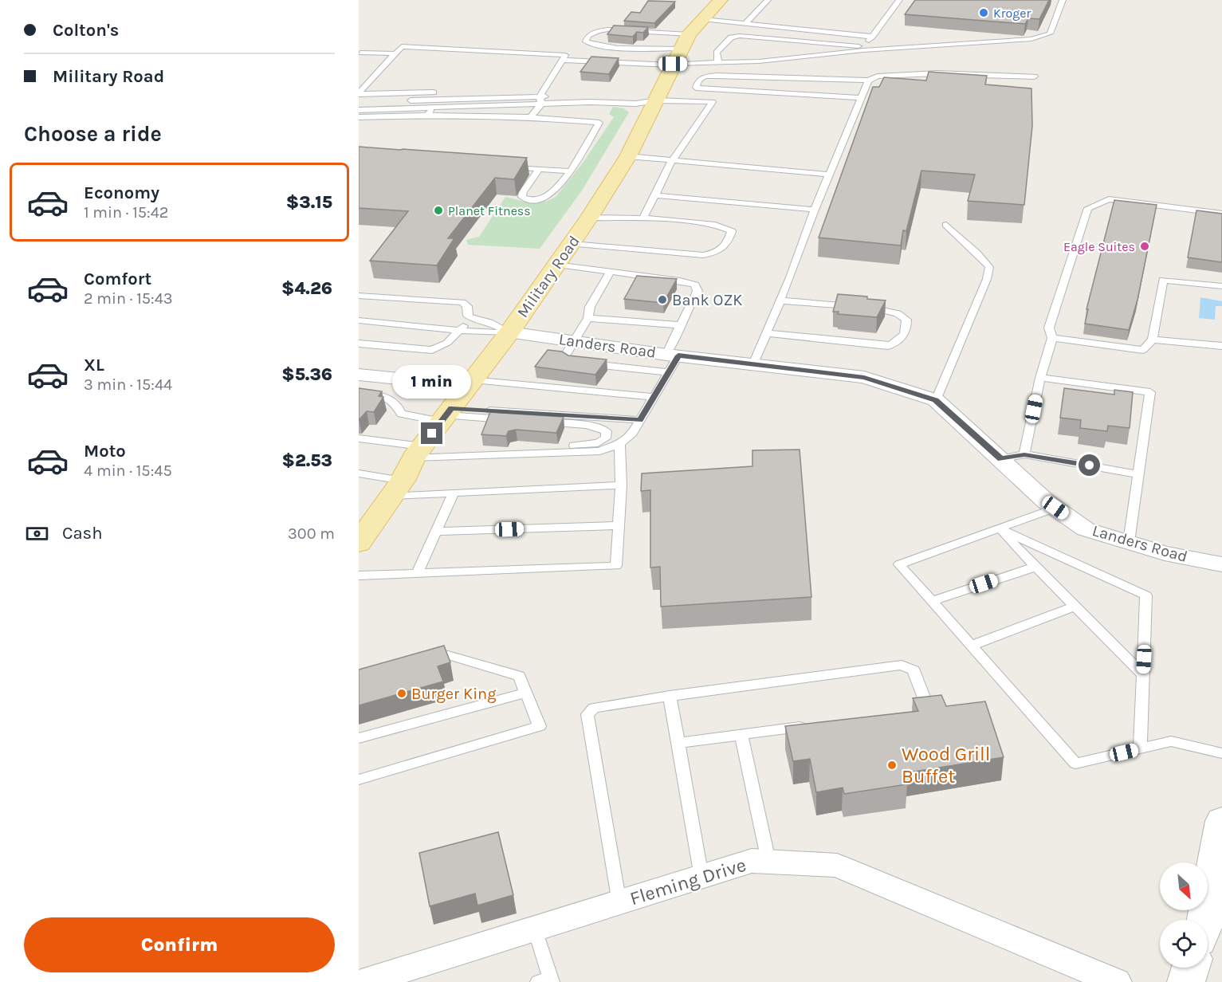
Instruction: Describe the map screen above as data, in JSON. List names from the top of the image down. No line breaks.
{"streets":{"main road":["Military Road"],"street":["Landers Road","Fleming Drive"]},"crossings":[["Military Road","Landers Road"]],"places":["Kroger","Planet Fitness","Eagle Suites","Bank OZK","Burger King","Wood Grill Buffet"],"north":"bottom right","page":{"banner":["Colton's","Military Road"],"heading":"Choose a ride","list":[{"name":"Economy","note":"1 min · 15:42","value":"$3.15"},{"name":"Comfort","note":"2 min · 15:43","value":"$4.26"},{"name":"XL","note":"3 min · 15:44","value":"$5.36"},{"name":"Moto","note":"4 min · 15:45","value":"$2.53"}],"bubble":"1 min","pay":["Cash","300 m"],"buttons":"Confirm"}}
